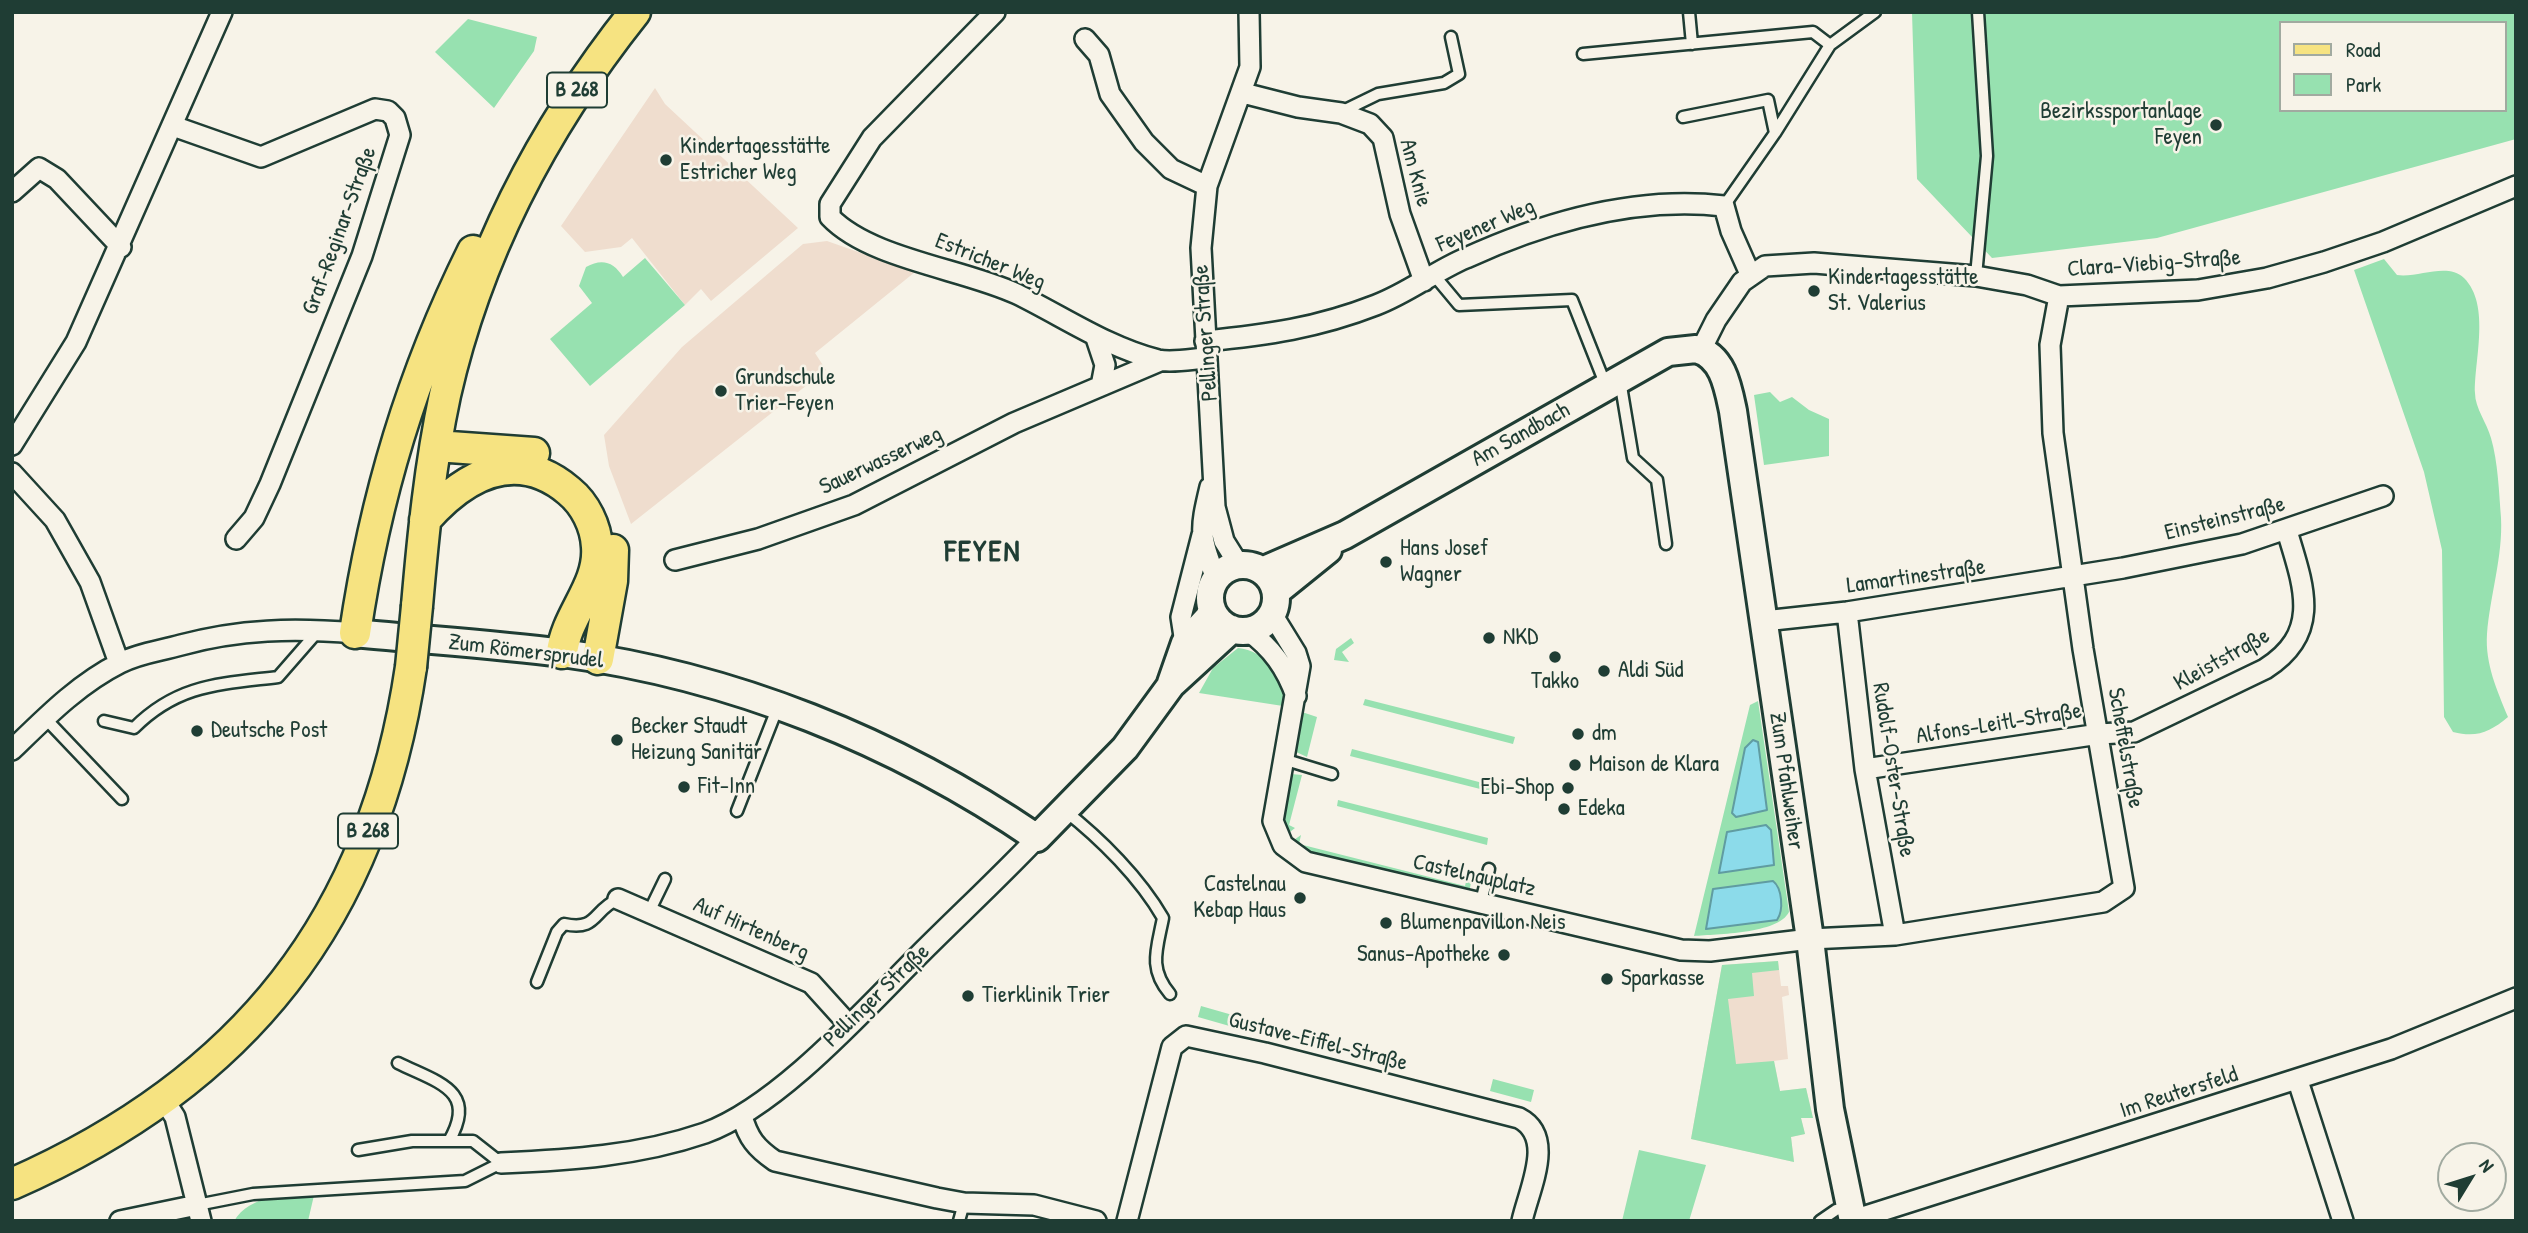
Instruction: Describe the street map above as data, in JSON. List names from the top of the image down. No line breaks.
{"streets":{"main road":["B 268"],"street":["Am Knie","Feyener Weg","Graf-Reginar-Straße","Estricher Weg","Clara-Viebig-Straße","Pellinger Straße","Am Sandbach","Sauerwasserweg","Einsteinstraße","Lamartinestraße","Zum Römersprudel","Kleiststraße","Alfons-Leitl-Straße","Scheffelstraße","Rudolf-Oster-Straße","Zum Pfahlweiher","Castelnauplatz","Auf Hirtenberg","Gustave-Eiffel-Straße","Im Reutersfeld"]},"crossings":[["Am Knie","Feyener Weg"],["Am Knie","Pellinger Straße"],["Feyener Weg","Estricher Weg"],["Feyener Weg","Pellinger Straße"],["Estricher Weg","Pellinger Straße"],["Estricher Weg","Sauerwasserweg"],["Clara-Viebig-Straße","Scheffelstraße"],["Pellinger Straße","Am Sandbach"],["Pellinger Straße","Zum Römersprudel"],["Pellinger Straße","Castelnauplatz"],["Pellinger Straße","Auf Hirtenberg"],["Am Sandbach","Zum Pfahlweiher"],["Am Sandbach","Castelnauplatz"],["Einsteinstraße","Lamartinestraße"],["Einsteinstraße","Kleiststraße"],["Einsteinstraße","Scheffelstraße"],["Lamartinestraße","Scheffelstraße"],["Lamartinestraße","Rudolf-Oster-Straße"],["Lamartinestraße","Zum Pfahlweiher"],["Kleiststraße","Alfons-Leitl-Straße"],["Kleiststraße","Scheffelstraße"],["Alfons-Leitl-Straße","Scheffelstraße"],["Alfons-Leitl-Straße","Rudolf-Oster-Straße"],["Scheffelstraße","Rudolf-Oster-Straße"],["Scheffelstraße","Zum Pfahlweiher"],["Scheffelstraße","Castelnauplatz"],["Zum Pfahlweiher","Castelnauplatz"],["Zum Pfahlweiher","Im Reutersfeld"]],"districts":["FEYEN"],"places":["Bezirkssportanlage Feyen","Kindertagesstätte Estricher Weg","Kindertagesstätte St. Valerius","Grundschule Trier-Feyen","Hans Josef Wagner","NKD","Takko","Aldi Süd","Deutsche Post","dm","Becker Staudt Heizung Sanitär","Maison de Klara","Fit-Inn","Ebi-Shop","Edeka","Castelnau Kebap Haus","Blumenpavillon Neis","Sanus-Apotheke","Sparkasse","Tierklinik Trier"],"legend":["Road","Park"],"north":"top right"}
